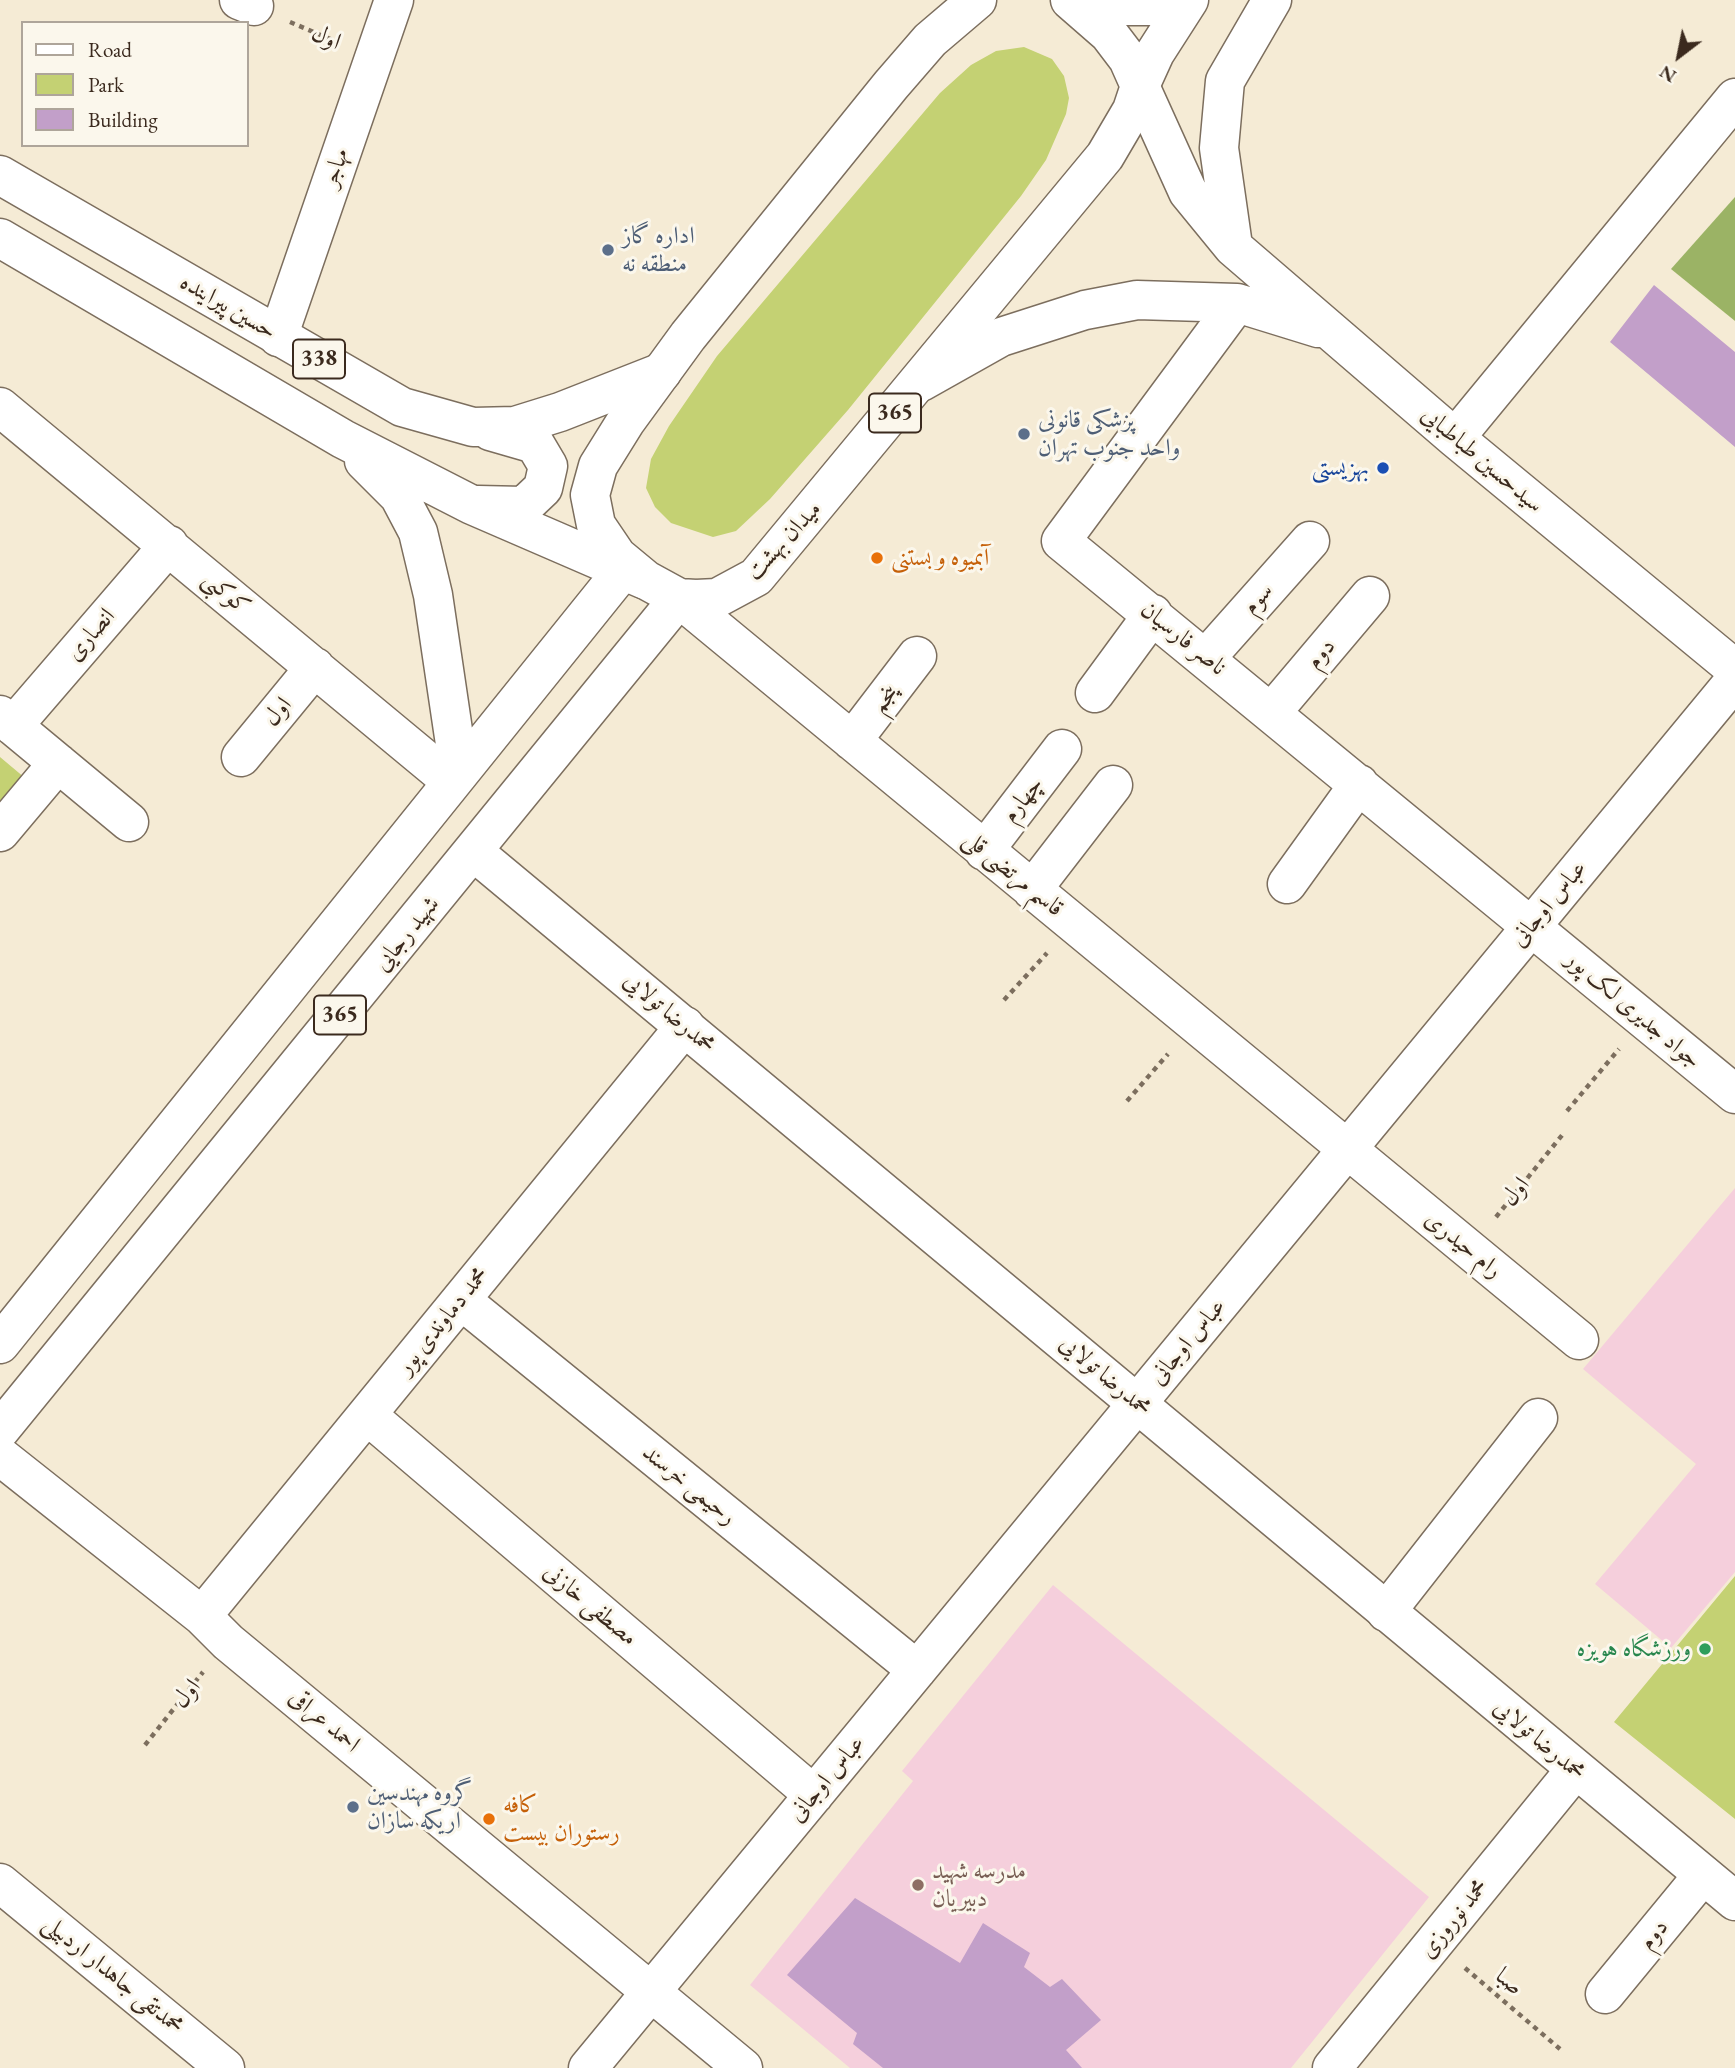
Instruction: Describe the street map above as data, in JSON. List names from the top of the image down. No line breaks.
{"streets":{"main road":["اول","مهاجر","حسین پیراینده","338","365","سیدحسین طباطبایی","میدان بهشت","کوکبی","سوم","انصاری","ناصر فارسیان","دوم","پنجم","چهارم","قاسم مرتضی قلی","عباس اوجانی","شهید رجایی","جواد جدیری لک پور","محمدرضا تولایی","رام حیدری","محمد دماوندی پور","رحیمی خرسند","مصطفی خازنی","احمد عراقی","محمد نوروزی","محمدتقی جاهدار اردبیلی"],"path":["صبا"]},"crossings":[["اول","مهاجر"],["اول","کوکبی"],["اول","رام حیدری"],["اول","محمد دماوندی پور"],["اول","احمد عراقی"],["مهاجر","حسین پیراینده"],["حسین پیراینده","میدان بهشت"],["338","365"],["338","میدان بهشت"],["365","سیدحسین طباطبایی"],["365","میدان بهشت"],["365","کوکبی"],["سیدحسین طباطبایی","میدان بهشت"],["میدان بهشت","قاسم مرتضی قلی"],["میدان بهشت","شهید رجایی"],["کوکبی","انصاری"],["سوم","ناصر فارسیان"],["ناصر فارسیان","دوم"],["ناصر فارسیان","عباس اوجانی"],["ناصر فارسیان","جواد جدیری لک پور"],["دوم","محمدرضا تولایی"],["پنجم","قاسم مرتضی قلی"],["چهارم","قاسم مرتضی قلی"],["قاسم مرتضی قلی","عباس اوجانی"],["قاسم مرتضی قلی","شهید رجایی"],["قاسم مرتضی قلی","رام حیدری"],["عباس اوجانی","جواد جدیری لک پور"],["عباس اوجانی","محمدرضا تولایی"],["عباس اوجانی","رام حیدری"],["عباس اوجانی","رحیمی خرسند"],["عباس اوجانی","مصطفی خازنی"],["عباس اوجانی","احمد عراقی"],["شهید رجایی","محمدرضا تولایی"],["محمدرضا تولایی","محمد دماوندی پور"],["محمدرضا تولایی","محمد نوروزی"],["محمد دماوندی پور","رحیمی خرسند"],["محمد دماوندی پور","مصطفی خازنی"],["محمد دماوندی پور","احمد عراقی"],["محمد نوروزی","صبا"]],"places":["اداره گاز منطقه نه","پزشکی قانونی واحد جنوب تهران","بهزیستی","آبمیوه و بستنی","ورزشگاه هویزه","گروه مهندسین اریکه سازان","کافه رستوران بیست","مدرسه شهید دبیریان"],"legend":["Road","Park","Building"],"north":"bottom left"}
